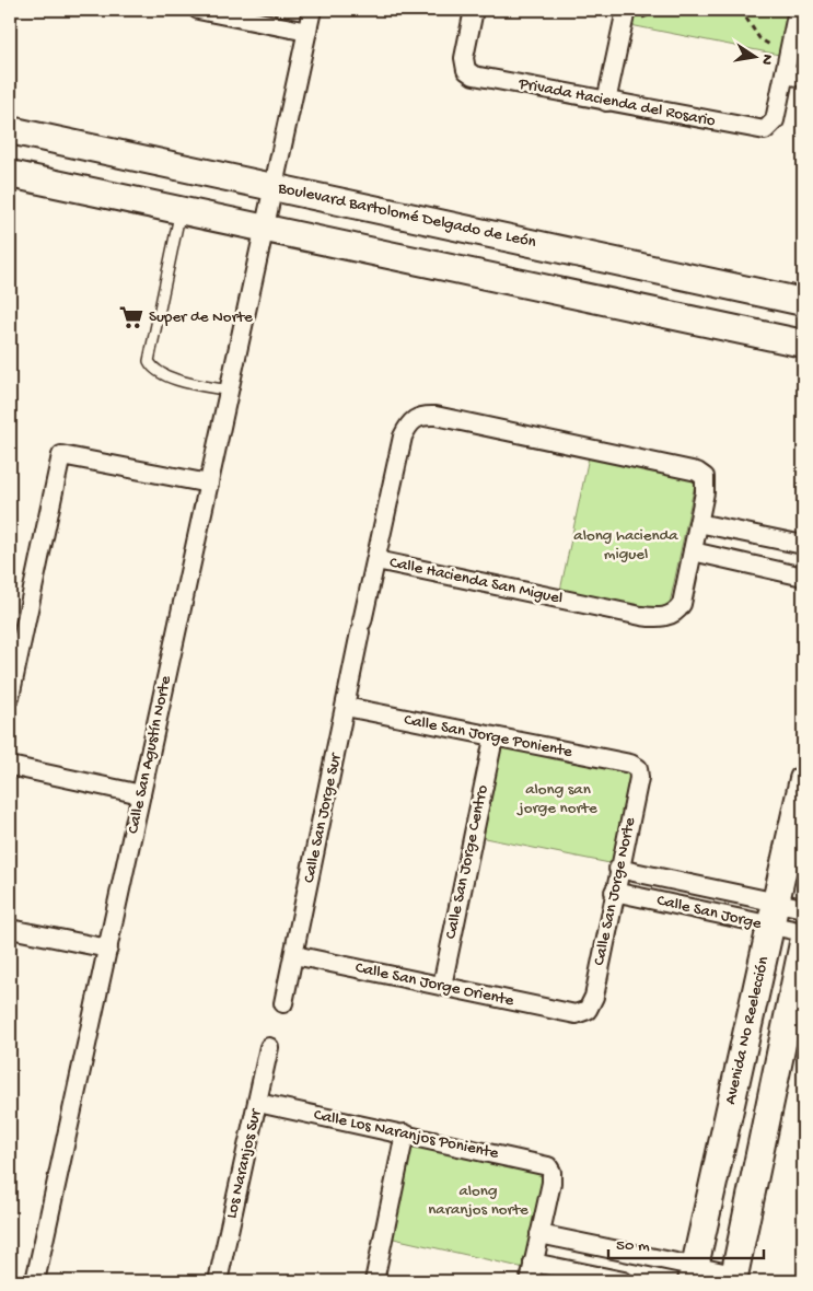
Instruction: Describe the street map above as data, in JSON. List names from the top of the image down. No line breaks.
{"streets":{"street":["Privada Hacienda del Rosario","Boulevard Bartolomé Delgado de León","Calle Hacienda San Miguel","Calle San Jorge Poniente","Calle San Agustín Norte","Calle San Jorge Sur","Calle San Jorge Centro","Calle San Jorge Norte","Calle San Jorge","Calle San Jorge Oriente","Avenida No Reelección","Calle Los Naranjos Poniente","Los Naranjos Sur"]},"crossings":[["Boulevard Bartolomé Delgado de León","Calle San Agustín Norte"],["Calle Hacienda San Miguel","Calle San Jorge Sur"],["Calle San Jorge Poniente","Calle San Jorge Sur"],["Calle San Jorge Poniente","Calle San Jorge Centro"],["Calle San Jorge Poniente","Calle San Jorge Norte"],["Calle San Jorge Sur","Calle San Jorge Oriente"],["Calle San Jorge Centro","Calle San Jorge Oriente"],["Calle San Jorge Norte","Calle San Jorge"],["Calle San Jorge Norte","Calle San Jorge Oriente"],["Calle San Jorge","Avenida No Reelección"],["Calle Los Naranjos Poniente","Los Naranjos Sur"]],"parks":["along hacienda miguel","along san jorge norte","along naranjos norte"],"places":{"supermarket":["Super de Norte"]},"scale_bar":"50 m","north":"right"}
